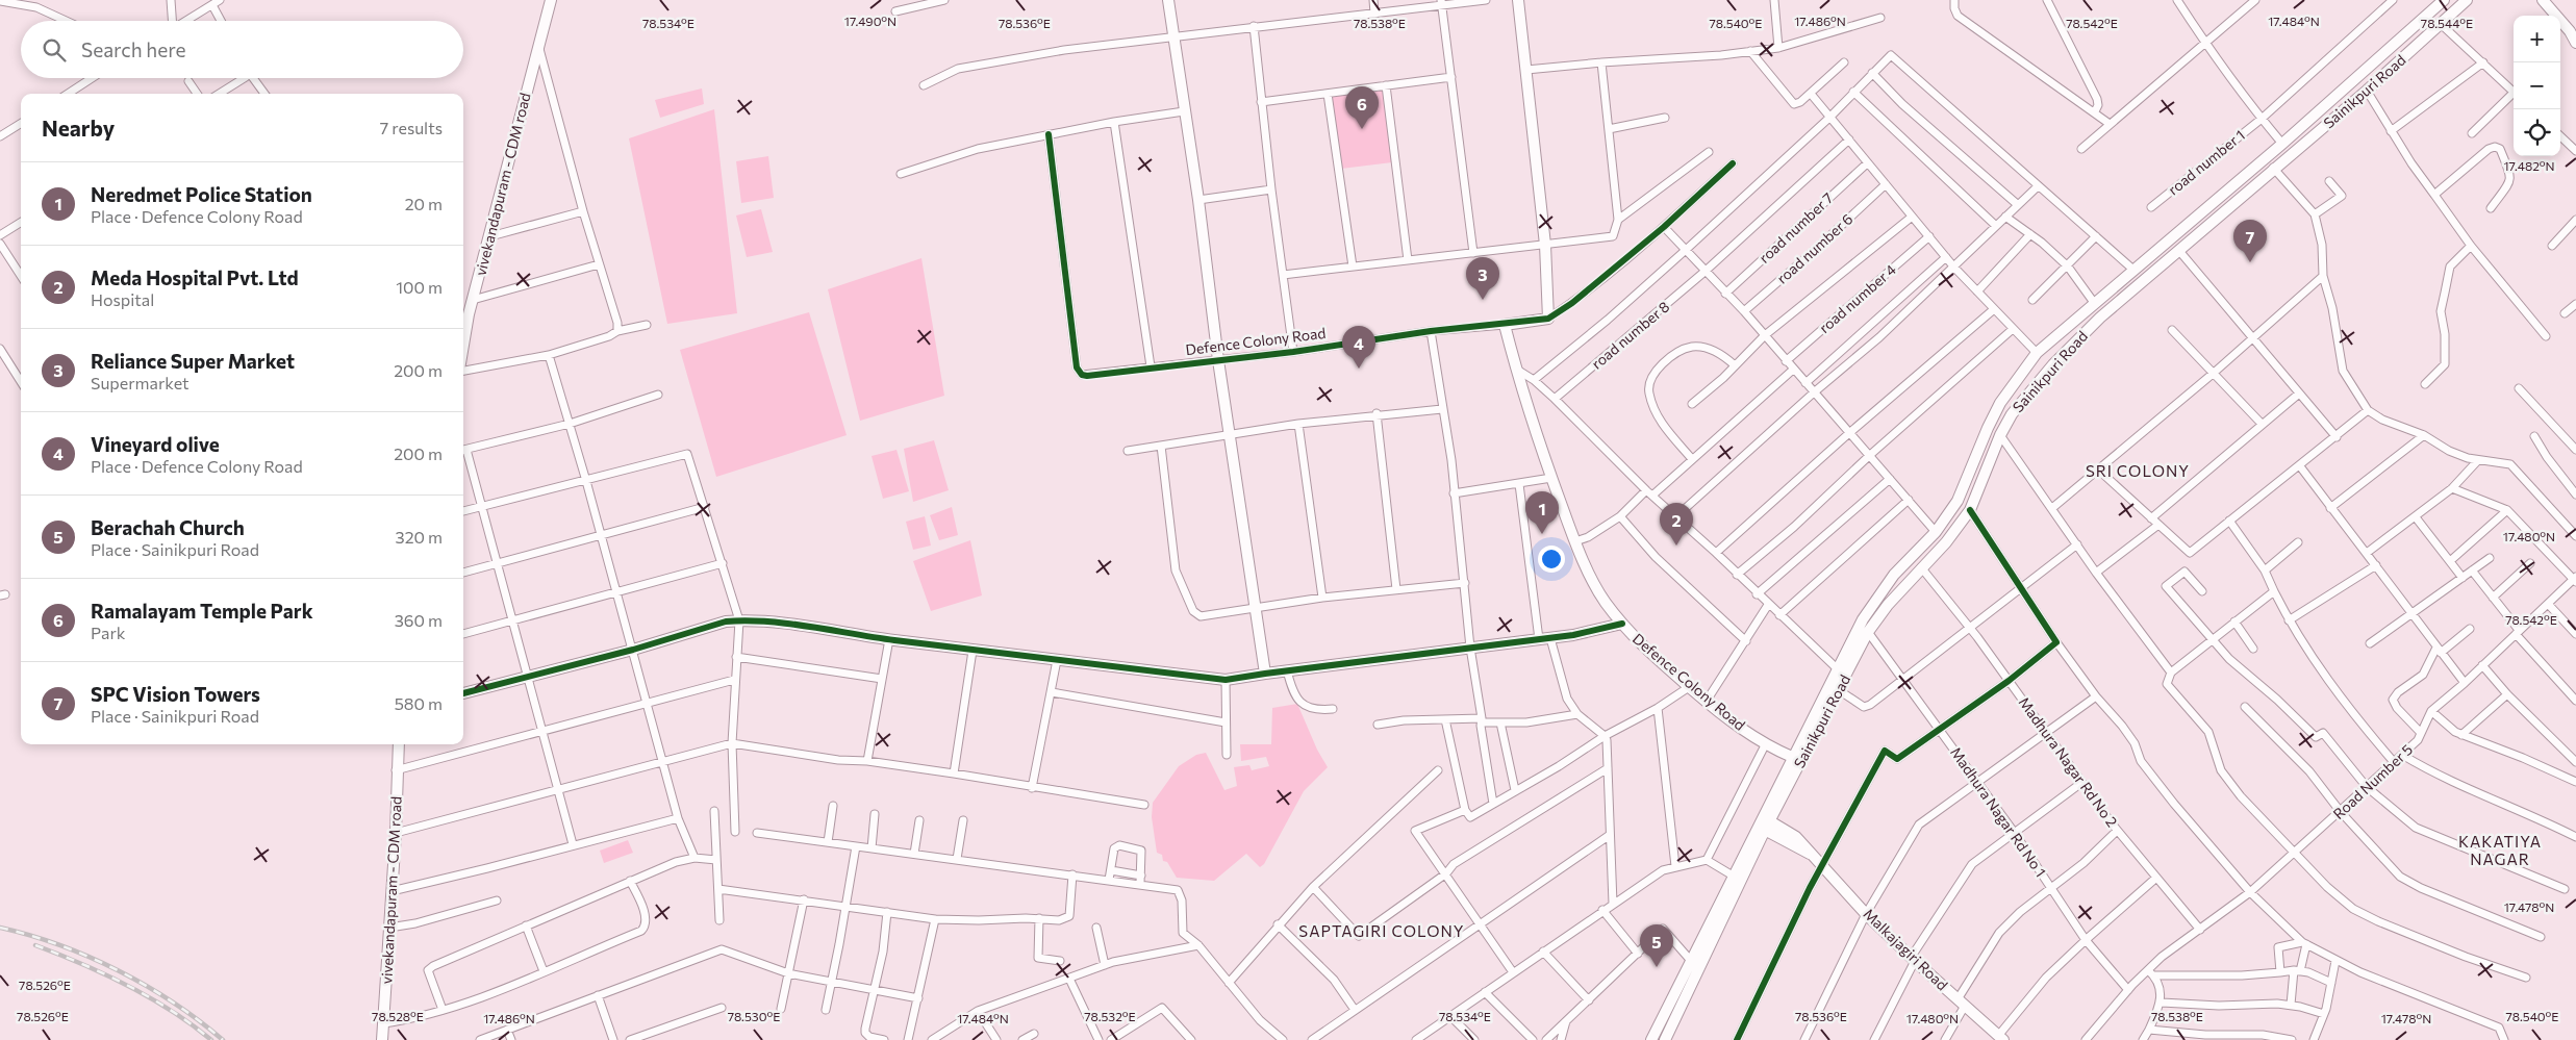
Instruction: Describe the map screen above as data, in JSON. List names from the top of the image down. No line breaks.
{"streets":{"street":["Sainikpuri Road","road number 1","vivekandapuram - CDM road","road number 7","road number 6","road number 4","road number 8","Defence Colony Road","Madhura Nagar Rd No 2","Road Number 5","Madhura Nagar Rd No 1","Malkajagiri Road"]},"crossings":[["Sainikpuri Road","Defence Colony Road"],["Sainikpuri Road","Madhura Nagar Rd No 2"],["Sainikpuri Road","Madhura Nagar Rd No 1"],["Sainikpuri Road","Malkajagiri Road"],["Madhura Nagar Rd No 2","Road Number 5"],["Road Number 5","Madhura Nagar Rd No 1"]],"districts":["SRI COLONY","KAKATIYA NAGAR","SAPTAGIRI COLONY"],"page":{"map_buttons":["+","−"],"search":"Search here","pins":["6","7","3","4","1","2","5"],"heading":["Nearby","7 results"],"list":[{"mark":"1","name":"Neredmet Police Station","note":"Place · Defence Colony Road","value":"20 m"},{"mark":"2","name":"Meda Hospital Pvt. Ltd","note":"Hospital","value":"100 m"},{"mark":"3","name":"Reliance Super Market","note":"Supermarket","value":"200 m"},{"mark":"4","name":"Vineyard olive","note":"Place · Defence Colony Road","value":"200 m"},{"mark":"5","name":"Berachah Church","note":"Place · Sainikpuri Road","value":"320 m"},{"mark":"6","name":"Ramalayam Temple Park","note":"Park","value":"360 m"},{"mark":"7","name":"SPC Vision Towers","note":"Place · Sainikpuri Road","value":"580 m"}]},"coordinates":["17.484°N","17.490°N","17.486°N","78.540°E","78.544°E","78.534°E","78.536°E","78.538°E","78.542°E","17.482°N","17.480°N","17.478°N","78.526°E","78.528°E","78.530°E","78.532°E"]}
